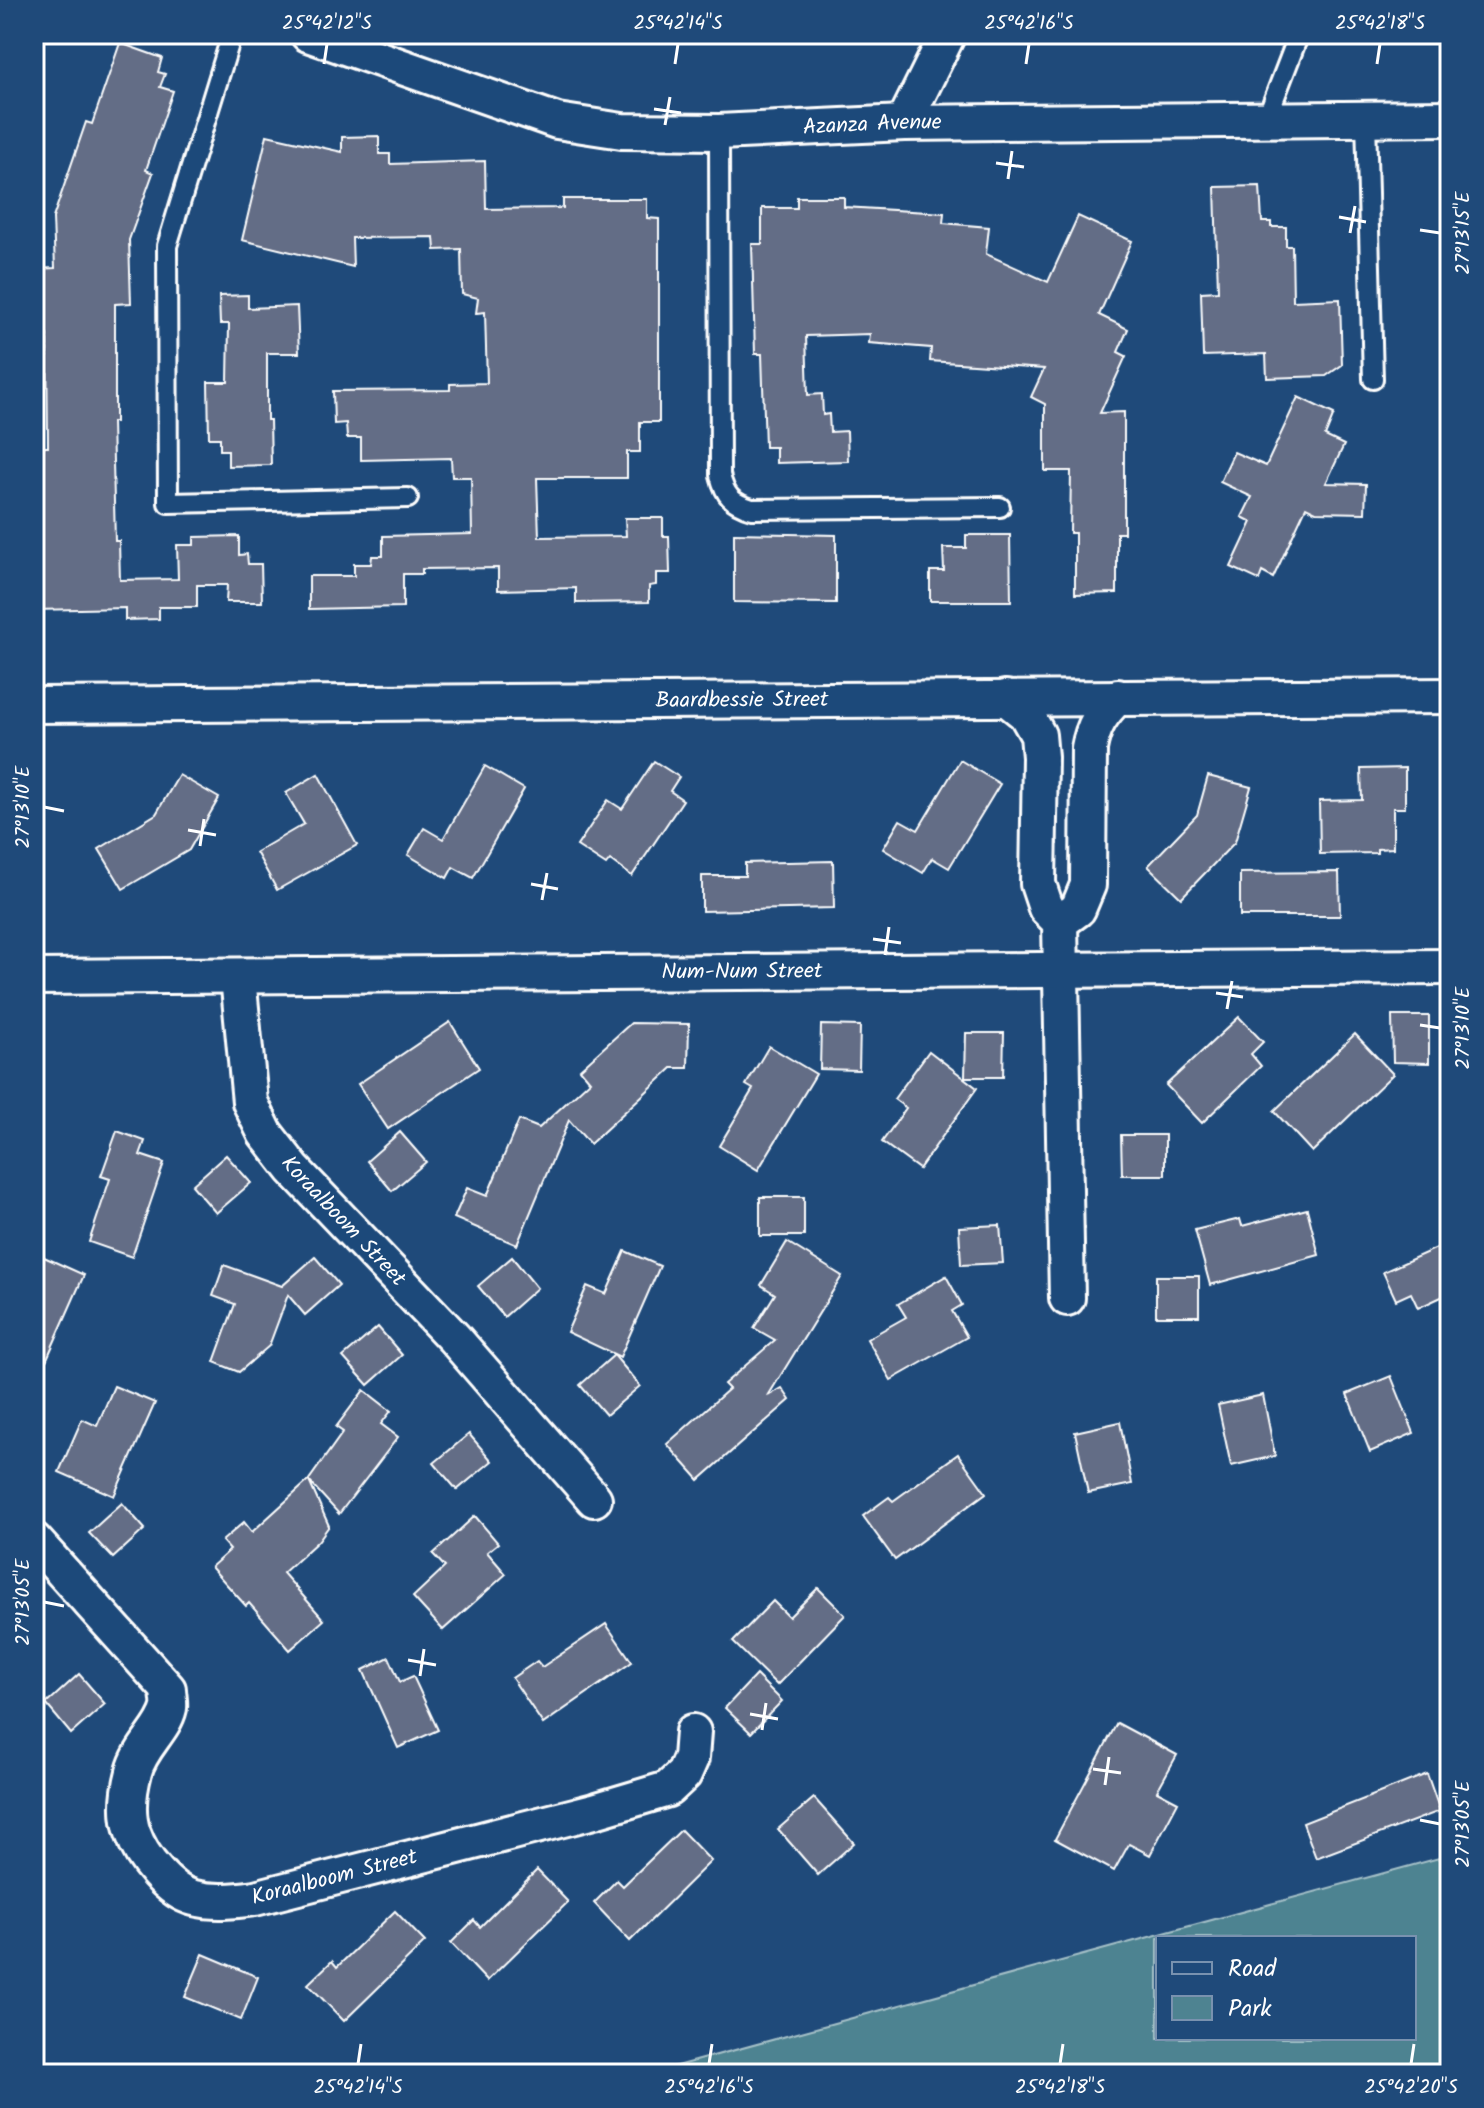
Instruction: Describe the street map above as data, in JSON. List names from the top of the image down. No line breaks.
{"streets":{"street":["Azanza Avenue","Baardbessie Street","Num-Num Street","Koraalboom Street"]},"crossings":[["Num-Num Street","Koraalboom Street"]],"legend":["Road","Park"],"coordinates":["25°42'12\"S","25°42'14\"S","25°42'16\"S","25°42'18\"S","27°13'15\"E","27°13'10\"E","27°13'05\"E","25°42'20\"S"]}
